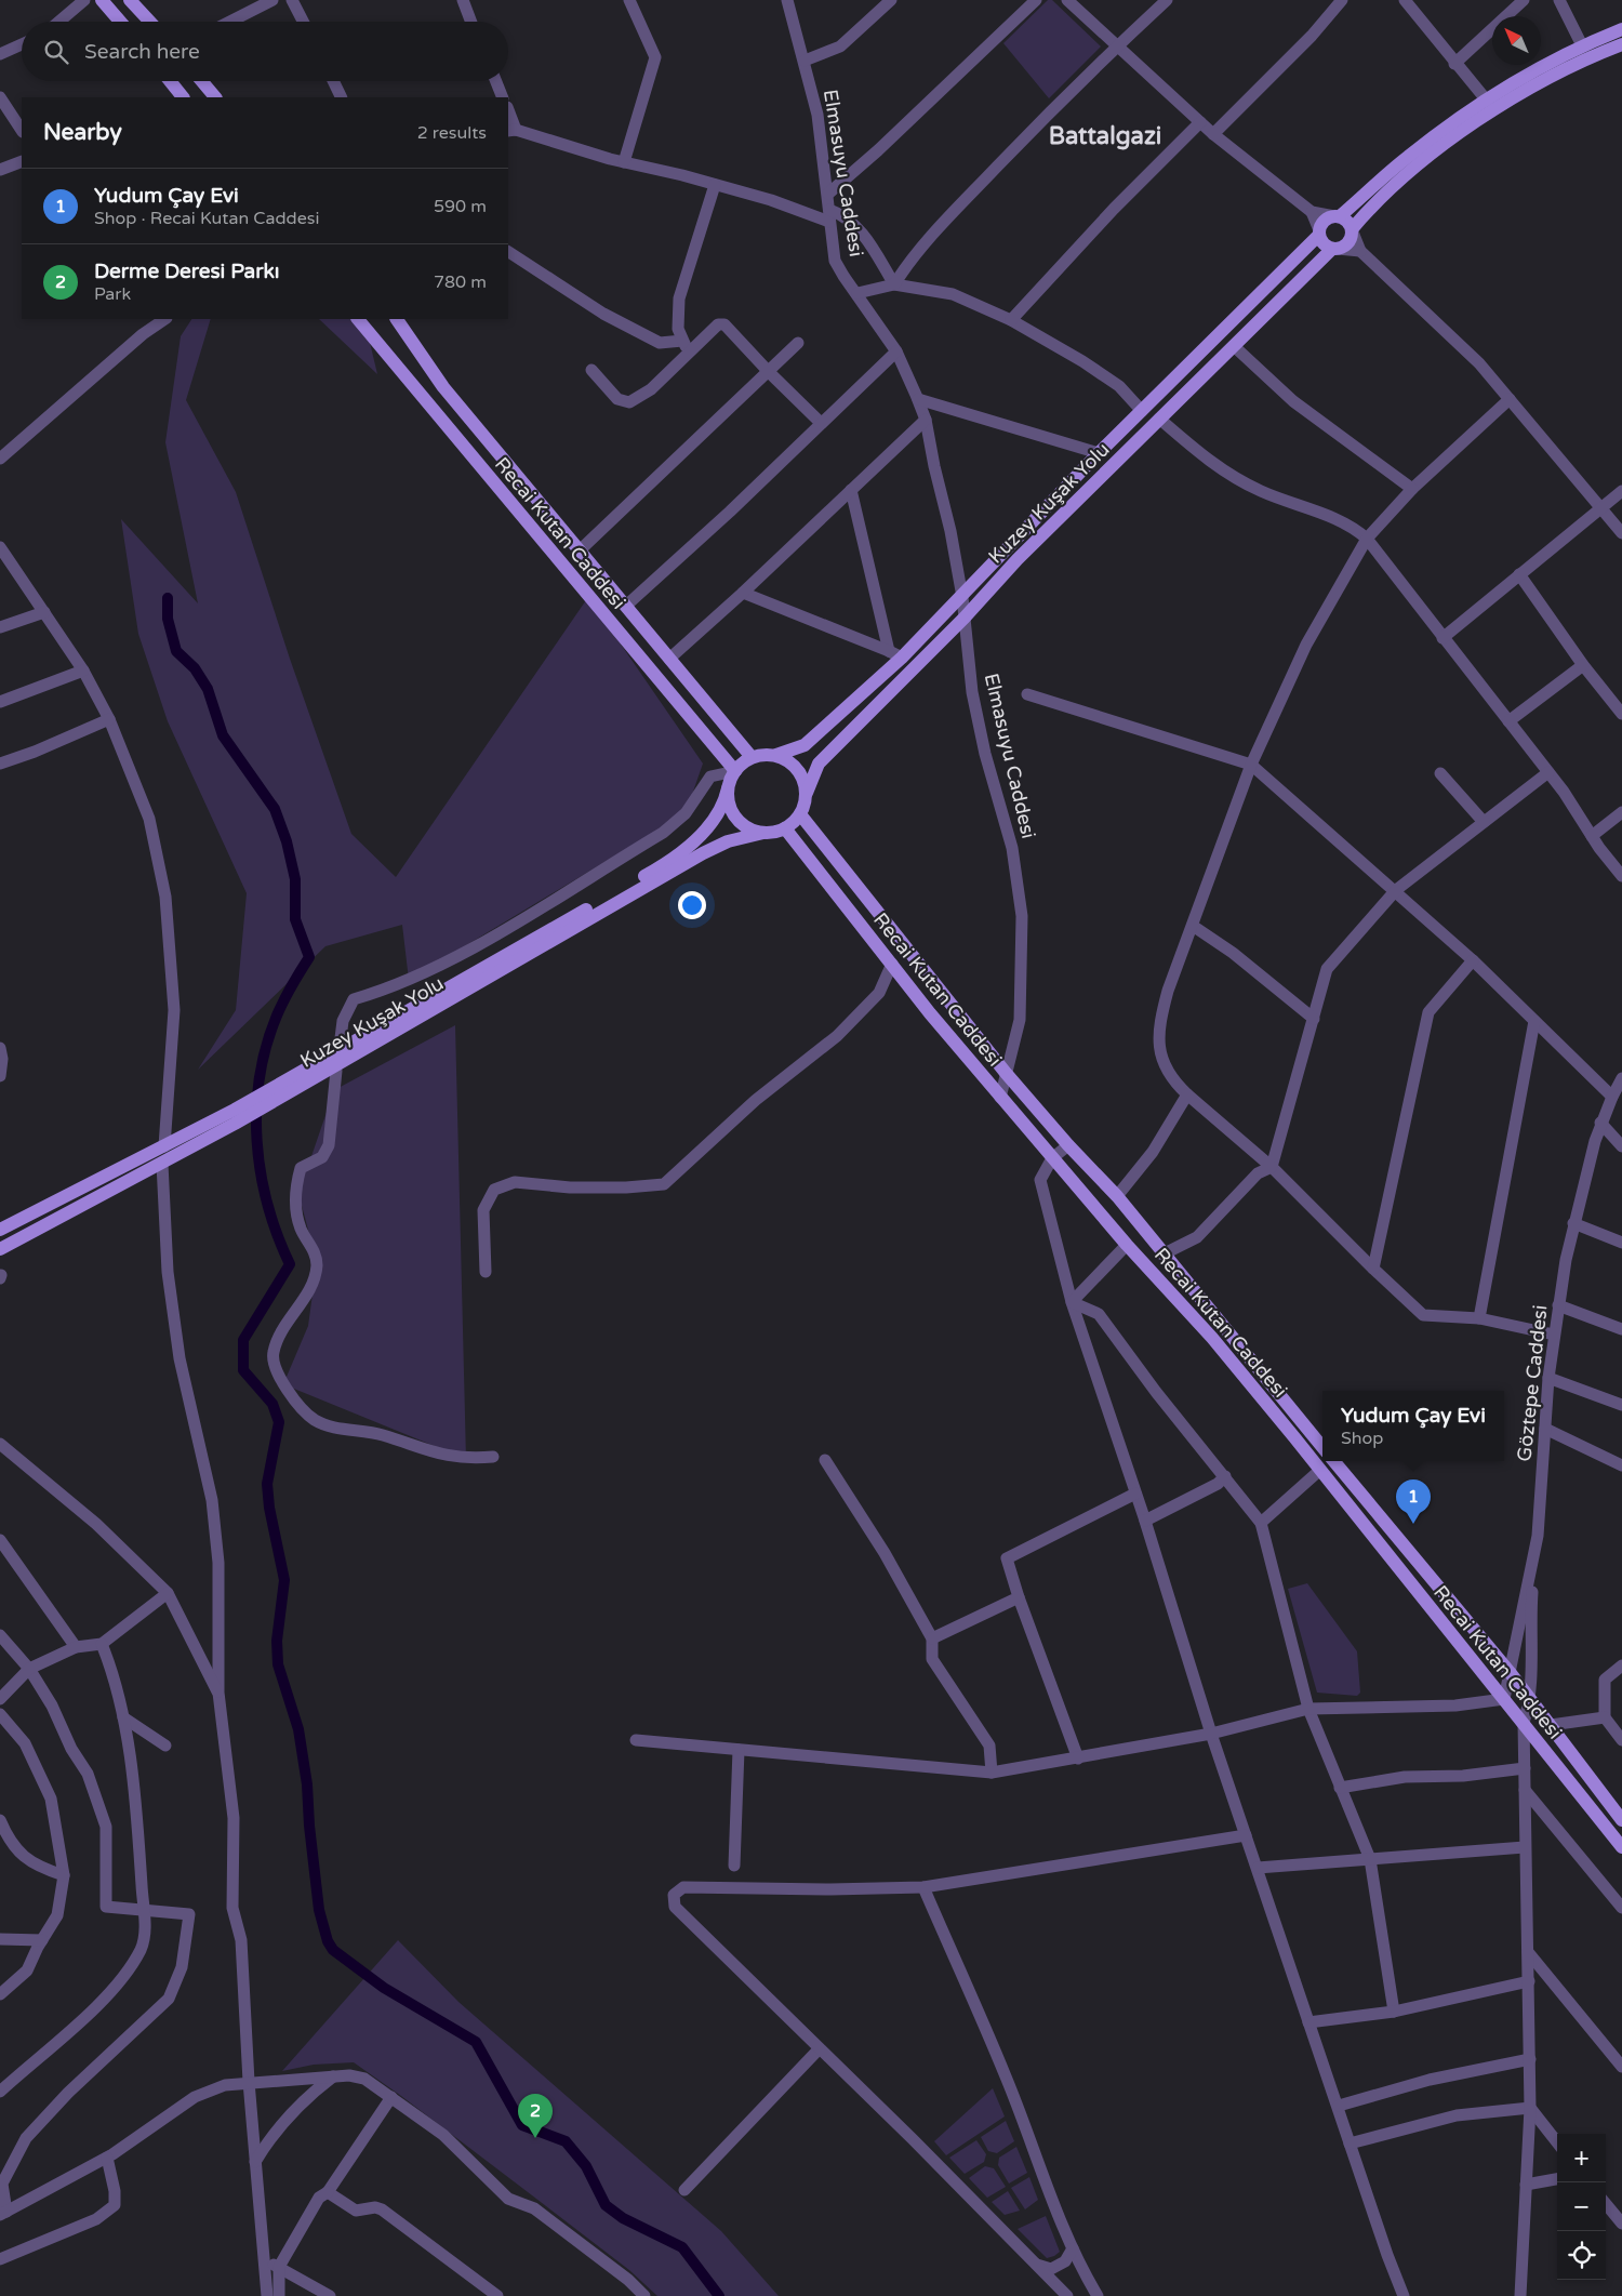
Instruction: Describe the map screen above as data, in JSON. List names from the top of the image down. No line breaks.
{"streets":{"main road":["Kuzey Kuşak Yolu","Recai Kutan Caddesi"],"street":["Elmasuyu Caddesi","Göztepe Caddesi"]},"crossings":[["Elmasuyu Caddesi","Kuzey Kuşak Yolu"],["Elmasuyu Caddesi","Recai Kutan Caddesi"],["Kuzey Kuşak Yolu","Recai Kutan Caddesi"],["Recai Kutan Caddesi","Göztepe Caddesi"]],"districts":["Battalgazi"],"north":"top left","page":{"search":"Search here","heading":["Nearby","2 results"],"list":[{"mark":"1","name":"Yudum Çay Evi","note":"Shop · Recai Kutan Caddesi","value":"590 m"},{"mark":"2","name":"Derme Deresi Parkı","note":"Park","value":"780 m"}],"popup":["Yudum Çay Evi","Shop"],"pins":["1","2"],"map_buttons":["+","−"]}}
